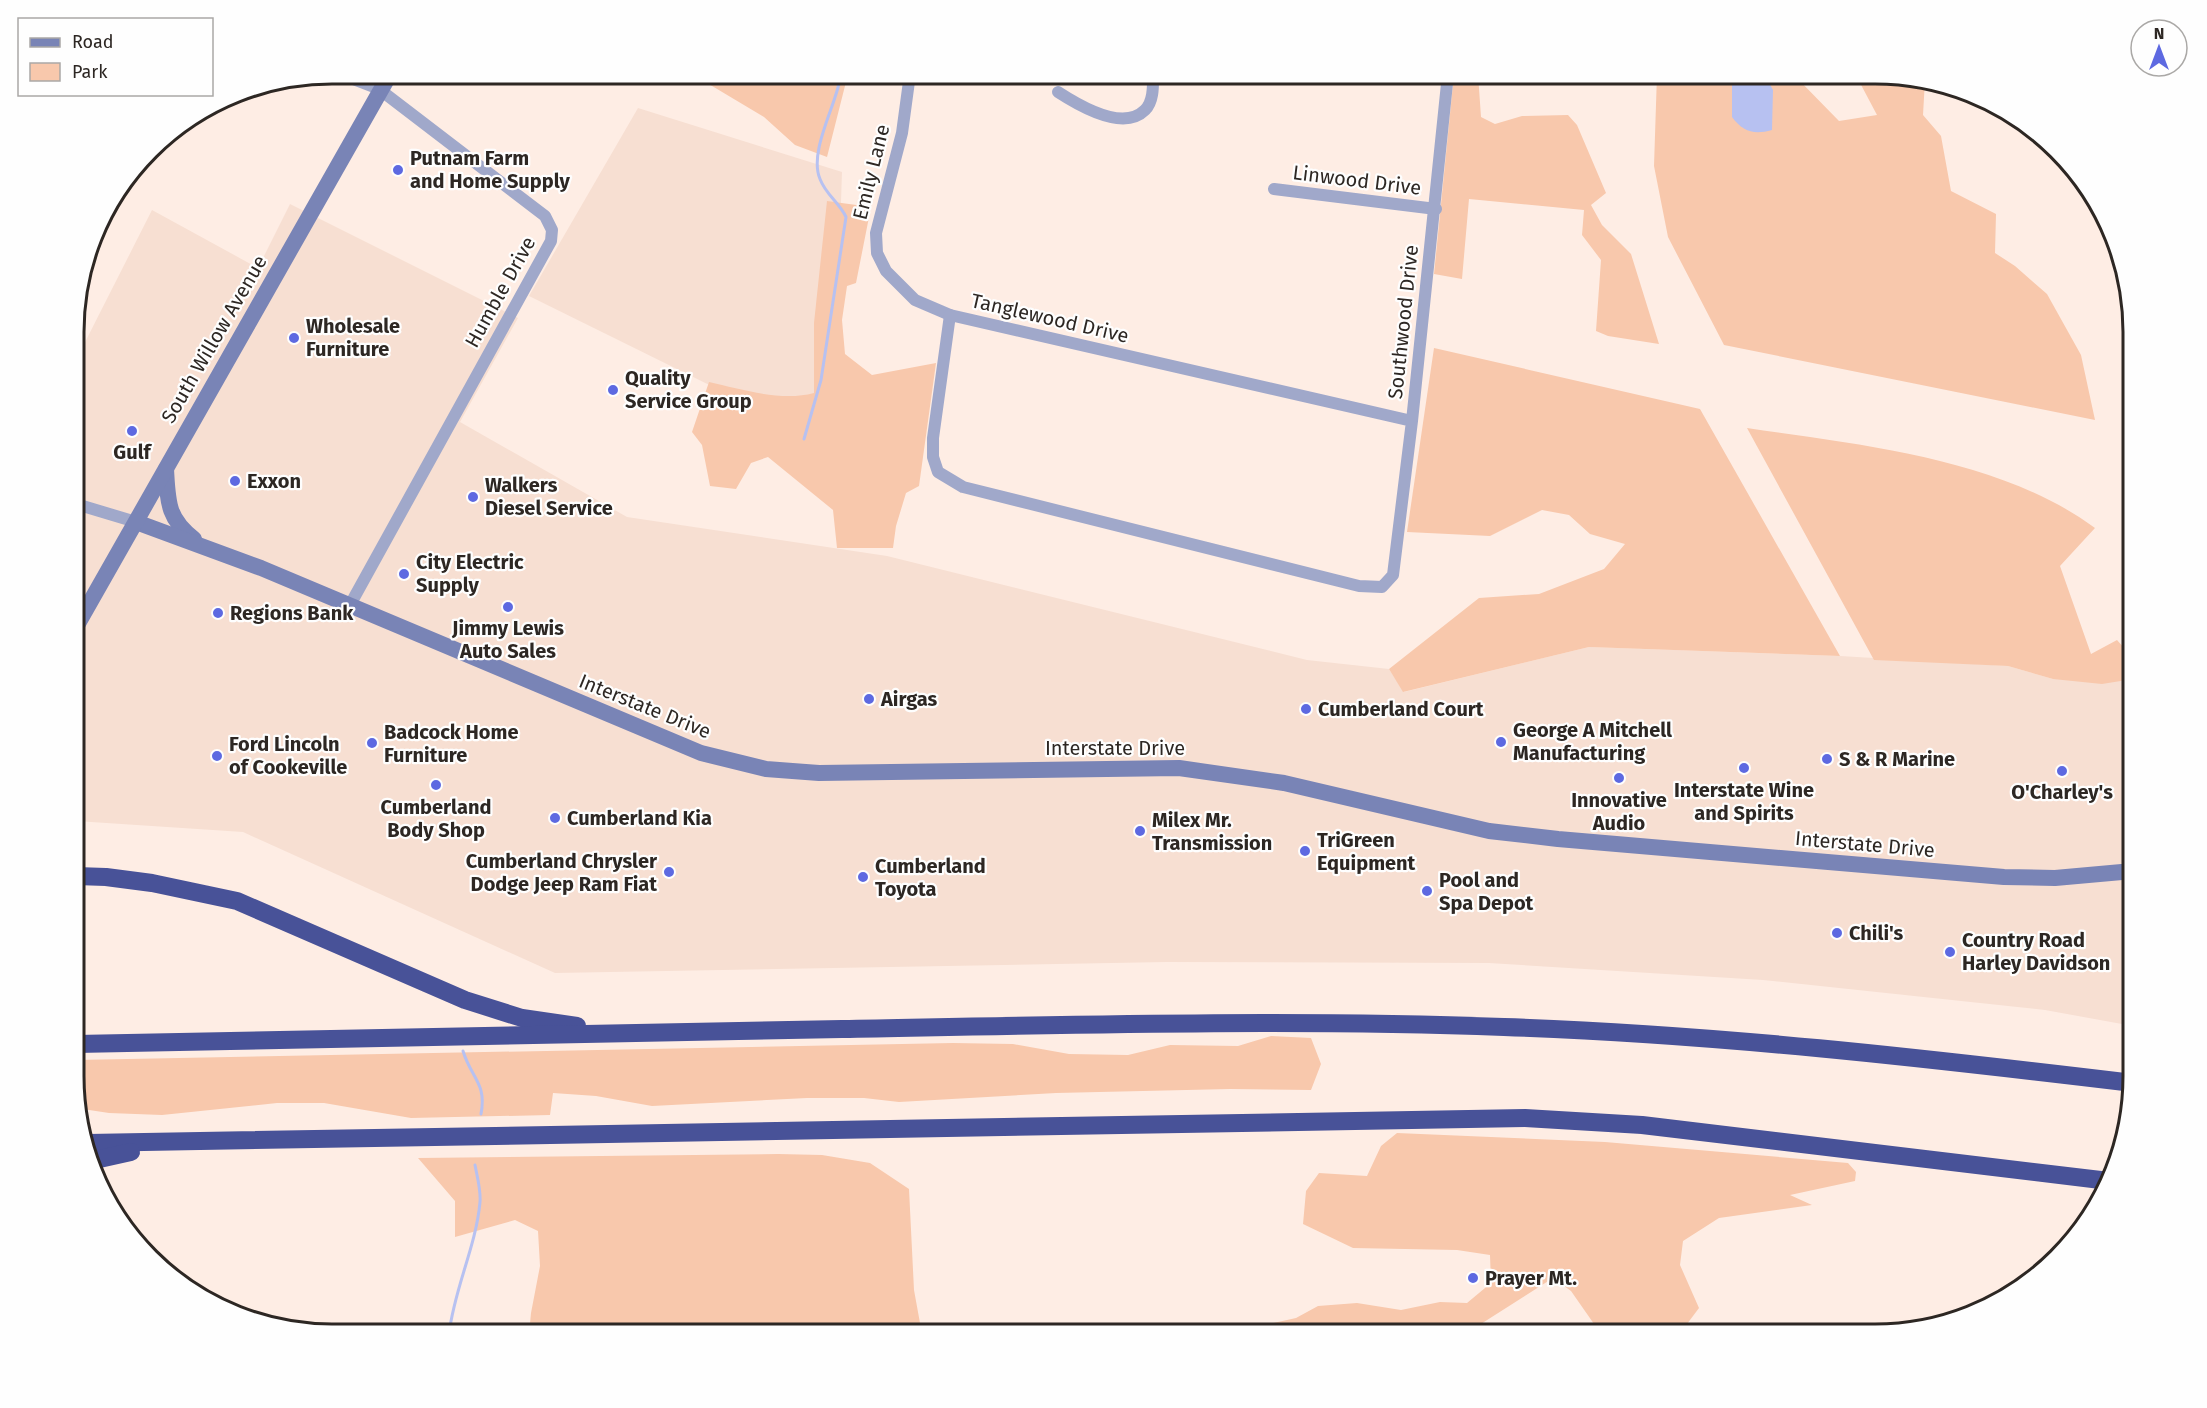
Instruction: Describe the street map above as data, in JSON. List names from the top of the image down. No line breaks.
{"streets":{"main road":["South Willow Avenue","Interstate Drive"],"street":["Emily Lane","Linwood Drive","Humble Drive","Tanglewood Drive","Southwood Drive"]},"crossings":[["Emily Lane","Tanglewood Drive"],["Linwood Drive","Southwood Drive"],["Humble Drive","South Willow Avenue"],["Humble Drive","Interstate Drive"],["Tanglewood Drive","Southwood Drive"],["South Willow Avenue","Interstate Drive"]],"places":["Putnam Farm and Home Supply","Wholesale Furniture","Quality Service Group","Gulf","Exxon","Walkers Diesel Service","City Electric Supply","Jimmy Lewis Auto Sales","Regions Bank","Airgas","Cumberland Court","George A Mitchell Manufacturing","Badcock Home Furniture","Ford Lincoln of Cookeville","S & R Marine","Interstate Wine and Spirits","O'Charley's","Innovative Audio","Cumberland Body Shop","Cumberland Kia","Milex Mr. Transmission","TriGreen Equipment","Cumberland Chrysler Dodge Jeep Ram Fiat","Cumberland Toyota","Pool and Spa Depot","Chili's","Country Road Harley Davidson","Prayer Mt."],"legend":["Road","Park"],"north":"top"}
